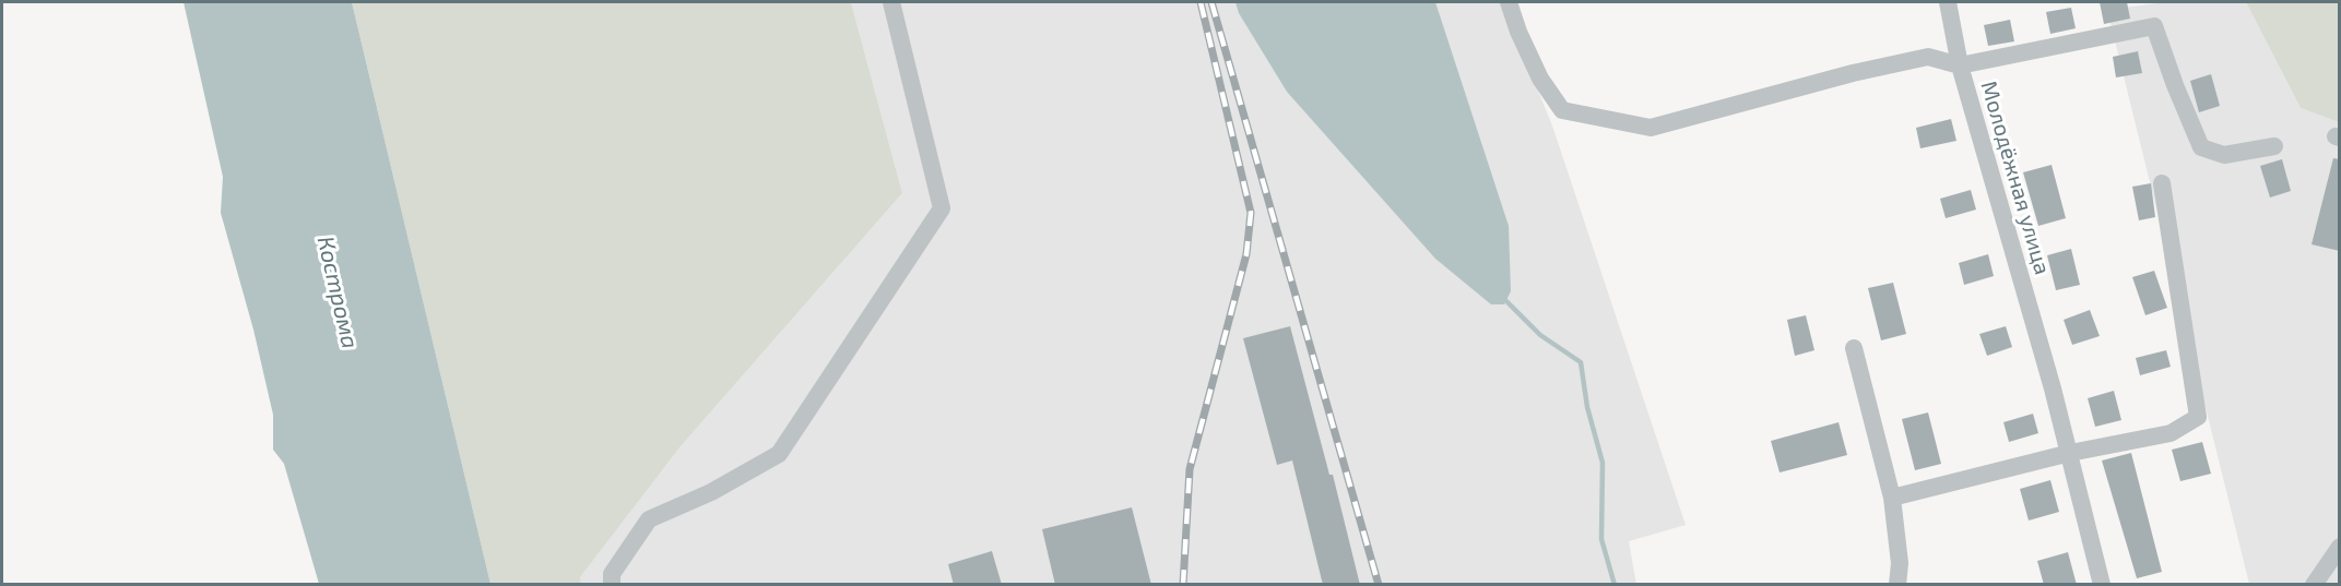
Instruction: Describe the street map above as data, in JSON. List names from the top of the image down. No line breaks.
{"streets":{"street":["Молодёжная улица"]},"water":["Кострома"]}
